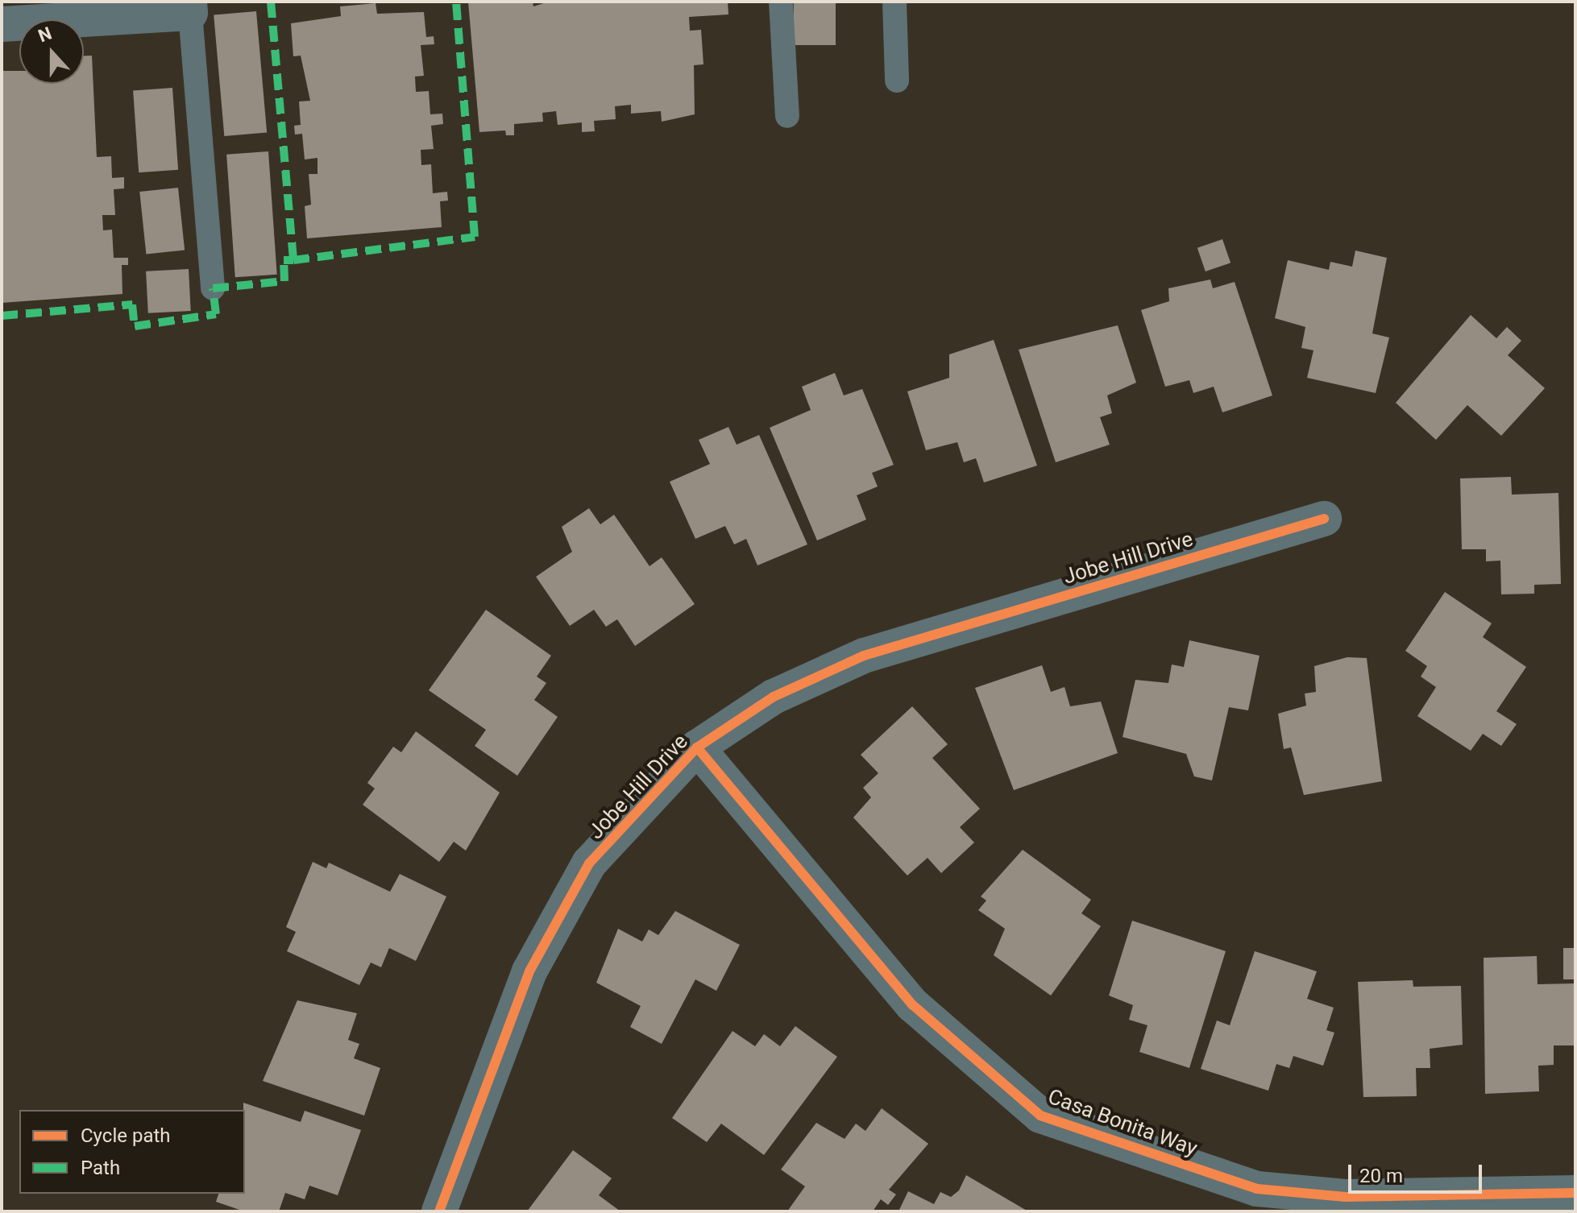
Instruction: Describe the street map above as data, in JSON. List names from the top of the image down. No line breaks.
{"streets":{"street":["Jobe Hill Drive","Casa Bonita Way"]},"crossings":[["Jobe Hill Drive","Casa Bonita Way"]],"legend":["Cycle path","Path"],"scale_bar":"20 m","north":"top"}
